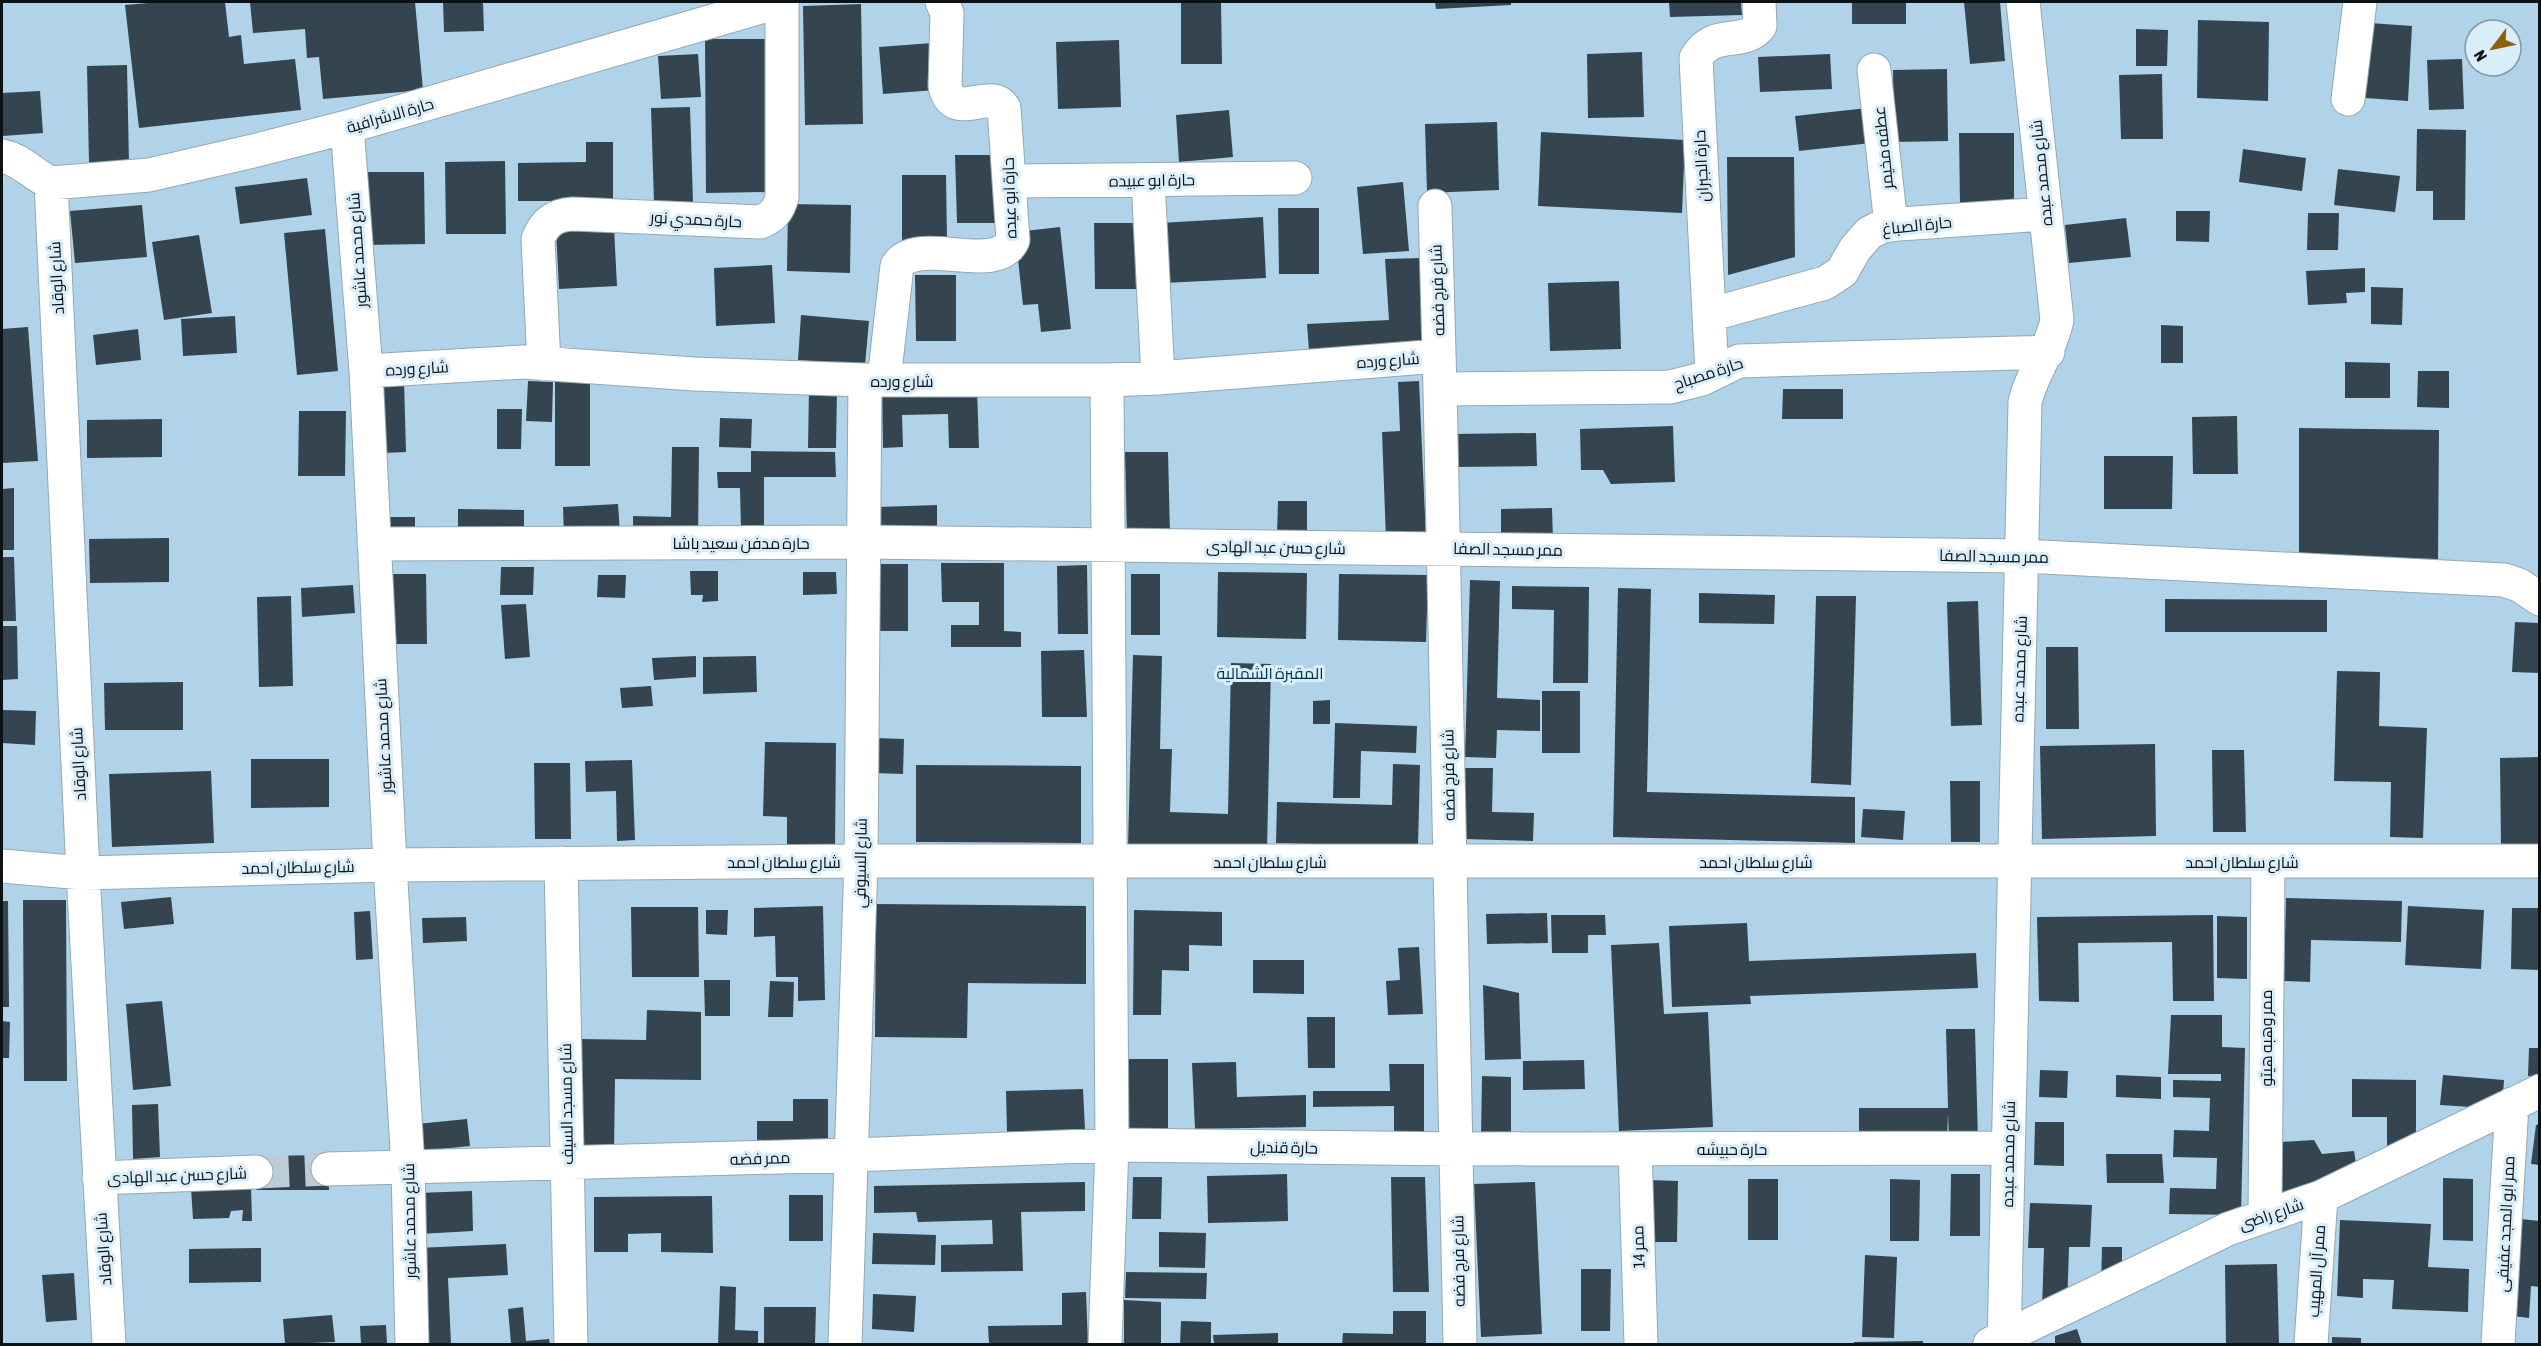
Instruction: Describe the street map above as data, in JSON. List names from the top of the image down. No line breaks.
{"streets":{"street":["حارة الاشرافية","عطفه مخيمر","حارة الجبران","شارع محمد عبده","حارة ابو عبيده","حارة ابو عيده","حارة حمدي نور","حارة الصباغ","شارع محمد عاشور","شارع الوقاد","شارع فرج فضه","شارع ورده","حارة مصباح","حارة مدفن سعيد باشا","شارع حسن عبد الهادى","ممر مسجد الصفا","شارع سلطان احمد","شارع السيوفي","ممر وهبه هيتو","شارع مسجد السيف","حارة قنديل","حارة حبيشه","ممر فضه","شارع راضى","ممر ابو المجد عفيفى","ممر 14","ممر آل المهيب"]},"crossings":[["حارة الاشرافية","حارة حمدي نور"],["حارة الاشرافية","شارع محمد عاشور"],["حارة الاشرافية","شارع الوقاد"],["عطفه مخيمر","حارة الصباغ"],["حارة الجبران","حارة الصباغ"],["حارة الجبران","حارة مصباح"],["شارع محمد عبده","حارة الصباغ"],["شارع محمد عبده","حارة مصباح"],["شارع محمد عبده","ممر مسجد الصفا"],["شارع محمد عبده","شارع سلطان احمد"],["شارع محمد عبده","حارة حبيشه"],["شارع محمد عبده","شارع راضى"],["حارة ابو عبيده","حارة ابو عيده"],["حارة ابو عيده","شارع ورده"],["حارة ابو عيده","شارع السيوفي"],["حارة حمدي نور","شارع ورده"],["شارع محمد عاشور","شارع ورده"],["شارع محمد عاشور","حارة مدفن سعيد باشا"],["شارع محمد عاشور","شارع سلطان احمد"],["شارع محمد عاشور","ممر فضه"],["شارع الوقاد","شارع حسن عبد الهادى"],["شارع الوقاد","شارع سلطان احمد"],["شارع فرج فضه","شارع ورده"],["شارع فرج فضه","حارة مصباح"],["شارع فرج فضه","شارع حسن عبد الهادى"],["شارع فرج فضه","ممر مسجد الصفا"],["شارع فرج فضه","شارع سلطان احمد"],["شارع فرج فضه","حارة قنديل"],["شارع فرج فضه","حارة حبيشه"],["شارع ورده","شارع السيوفي"],["حارة مدفن سعيد باشا","شارع حسن عبد الهادى"],["حارة مدفن سعيد باشا","شارع السيوفي"],["شارع حسن عبد الهادى","ممر مسجد الصفا"],["شارع سلطان احمد","شارع السيوفي"],["شارع سلطان احمد","ممر وهبه هيتو"],["شارع سلطان احمد","شارع مسجد السيف"],["شارع السيوفي","ممر فضه"],["ممر وهبه هيتو","شارع راضى"],["شارع مسجد السيف","ممر فضه"],["حارة قنديل","حارة حبيشه"],["حارة قنديل","ممر فضه"],["حارة حبيشه","ممر 14"],["شارع راضى","ممر ابو المجد عفيفى"],["شارع راضى","ممر آل المهيب"]],"parks":["المقبرة الشمالية"],"north":"bottom left"}
